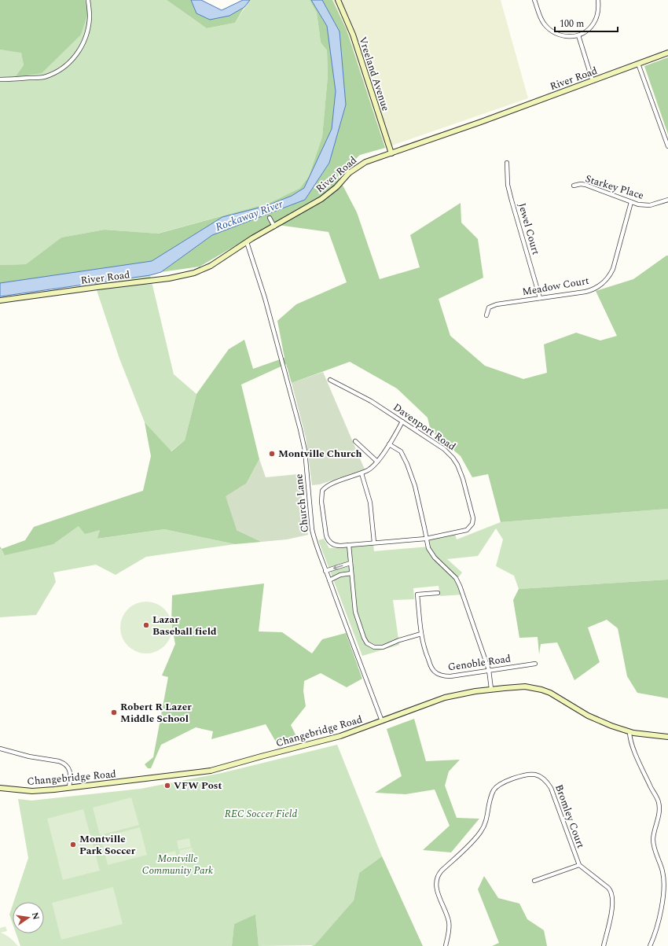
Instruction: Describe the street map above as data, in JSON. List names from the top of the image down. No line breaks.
{"streets":{"street":["Vreeland Avenue","River Road","Starkey Place","Jewel Court","Meadow Court","Davenport Road","Church Lane","Genoble Road","Changebridge Road","Bromley Court"]},"crossings":[["Vreeland Avenue","River Road"],["River Road","Church Lane"],["Starkey Place","Meadow Court"],["Jewel Court","Meadow Court"],["Church Lane","Changebridge Road"]],"water":["Rockaway River"],"parks":["REC Soccer Field","Montville Community Park"],"places":["Montville Church","Lazar Baseball field","Robert R Lazer Middle School","VFW Post","Montville Park Soccer"],"scale_bar":"100 m","north":"right"}
